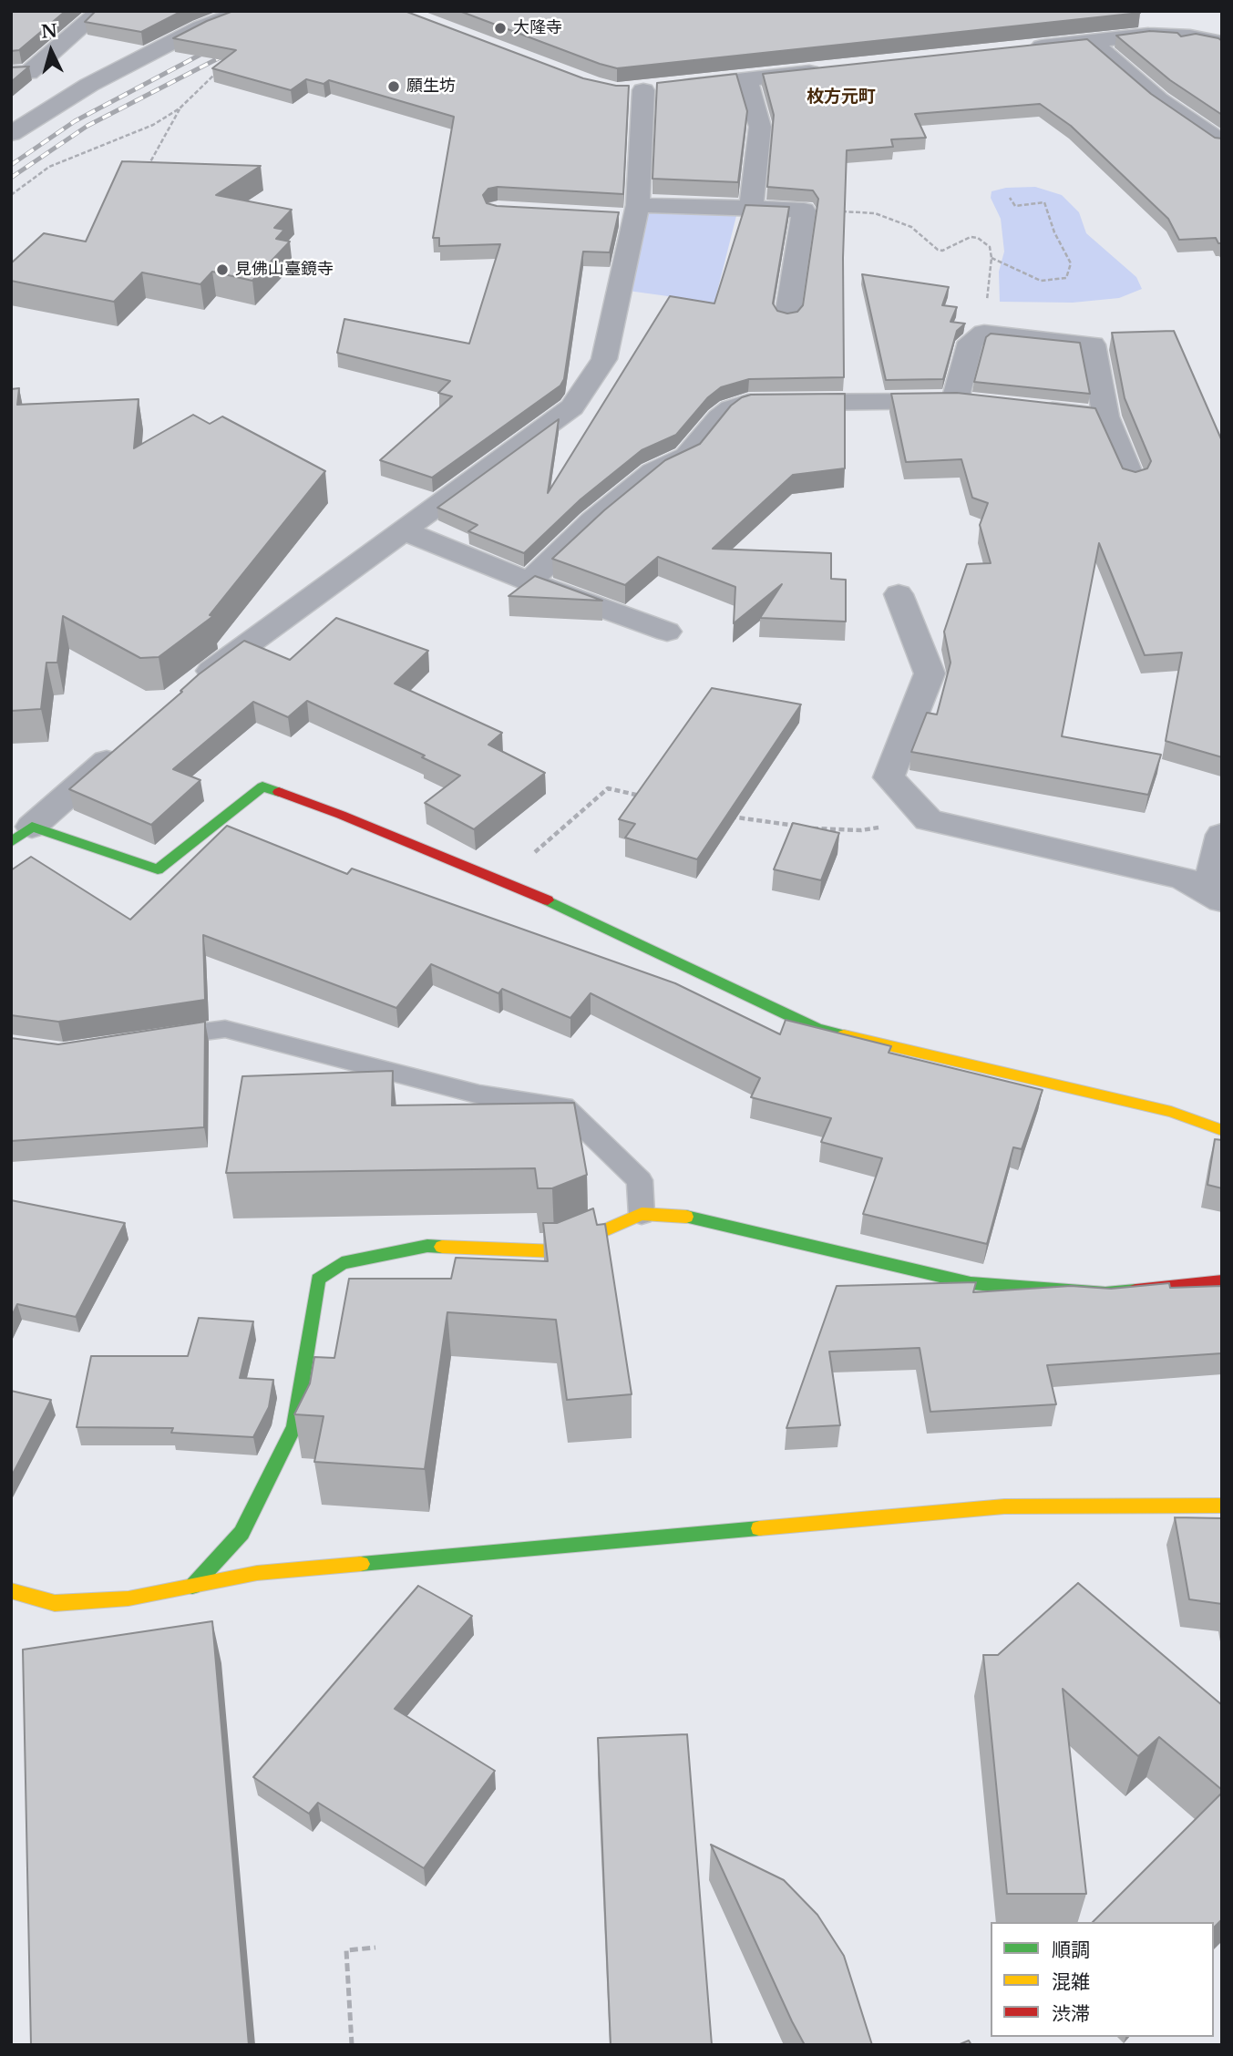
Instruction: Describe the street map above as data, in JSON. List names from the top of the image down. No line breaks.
{"districts":["枚方元町"],"places":["大隆寺","願生坊","見佛山臺鏡寺"],"legend":["順調","混雑","渋滞"],"north":"top"}
